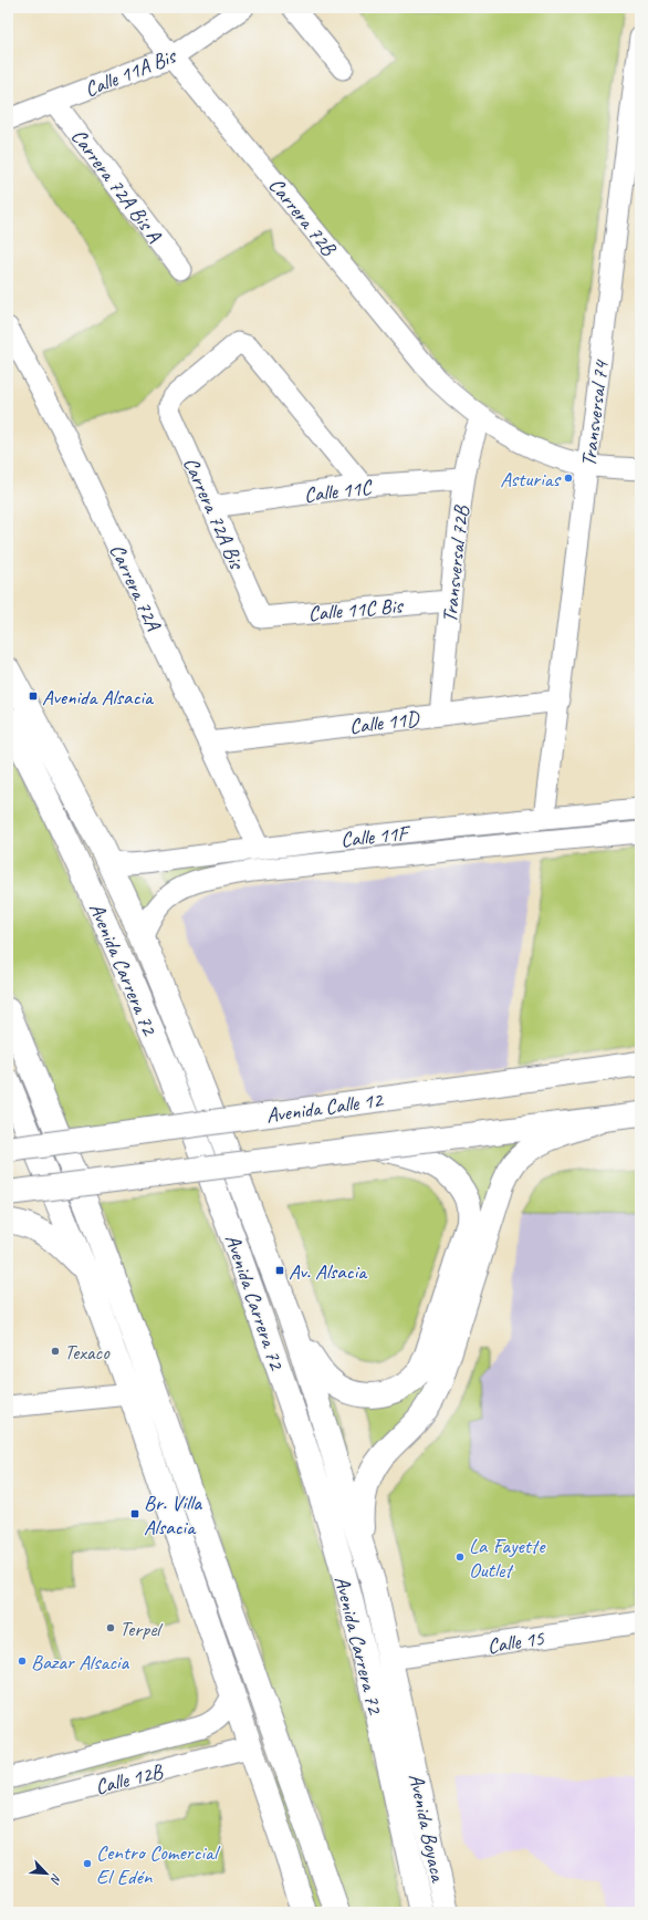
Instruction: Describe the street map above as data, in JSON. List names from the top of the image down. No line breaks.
{"streets":{"main road":["Avenida Carrera 72","Avenida Calle 12","Avenida Boyaca"],"street":["Calle 11A Bis","Carrera 72A Bis A","Carrera 72B","Transversal 74","Calle 11C","Carrera 72A Bis","Transversal 72B","Carrera 72A","Calle 11C Bis","Calle 11D","Calle 11F","Calle 15","Calle 12B"]},"crossings":[["Calle 11A Bis","Carrera 72A Bis A"],["Calle 11A Bis","Carrera 72B"],["Carrera 72B","Transversal 72B"],["Transversal 74","Calle 11D"],["Transversal 74","Calle 11F"],["Calle 11C","Carrera 72A Bis"],["Calle 11C","Transversal 72B"],["Carrera 72A Bis","Calle 11C Bis"],["Transversal 72B","Calle 11C Bis"],["Transversal 72B","Calle 11D"],["Carrera 72A","Calle 11D"],["Carrera 72A","Calle 11F"],["Calle 11F","Avenida Carrera 72"],["Avenida Carrera 72","Calle 15"],["Avenida Carrera 72","Avenida Boyaca"]],"places":{"other":["Asturias","Texaco","La Fayette Outlet","Terpel","Bazar Alsacia","Centro Comercial El Edén"],"transit":["Avenida Alsacia","Av. Alsacia","Br. Villa Alsacia"]},"north":"bottom right"}
